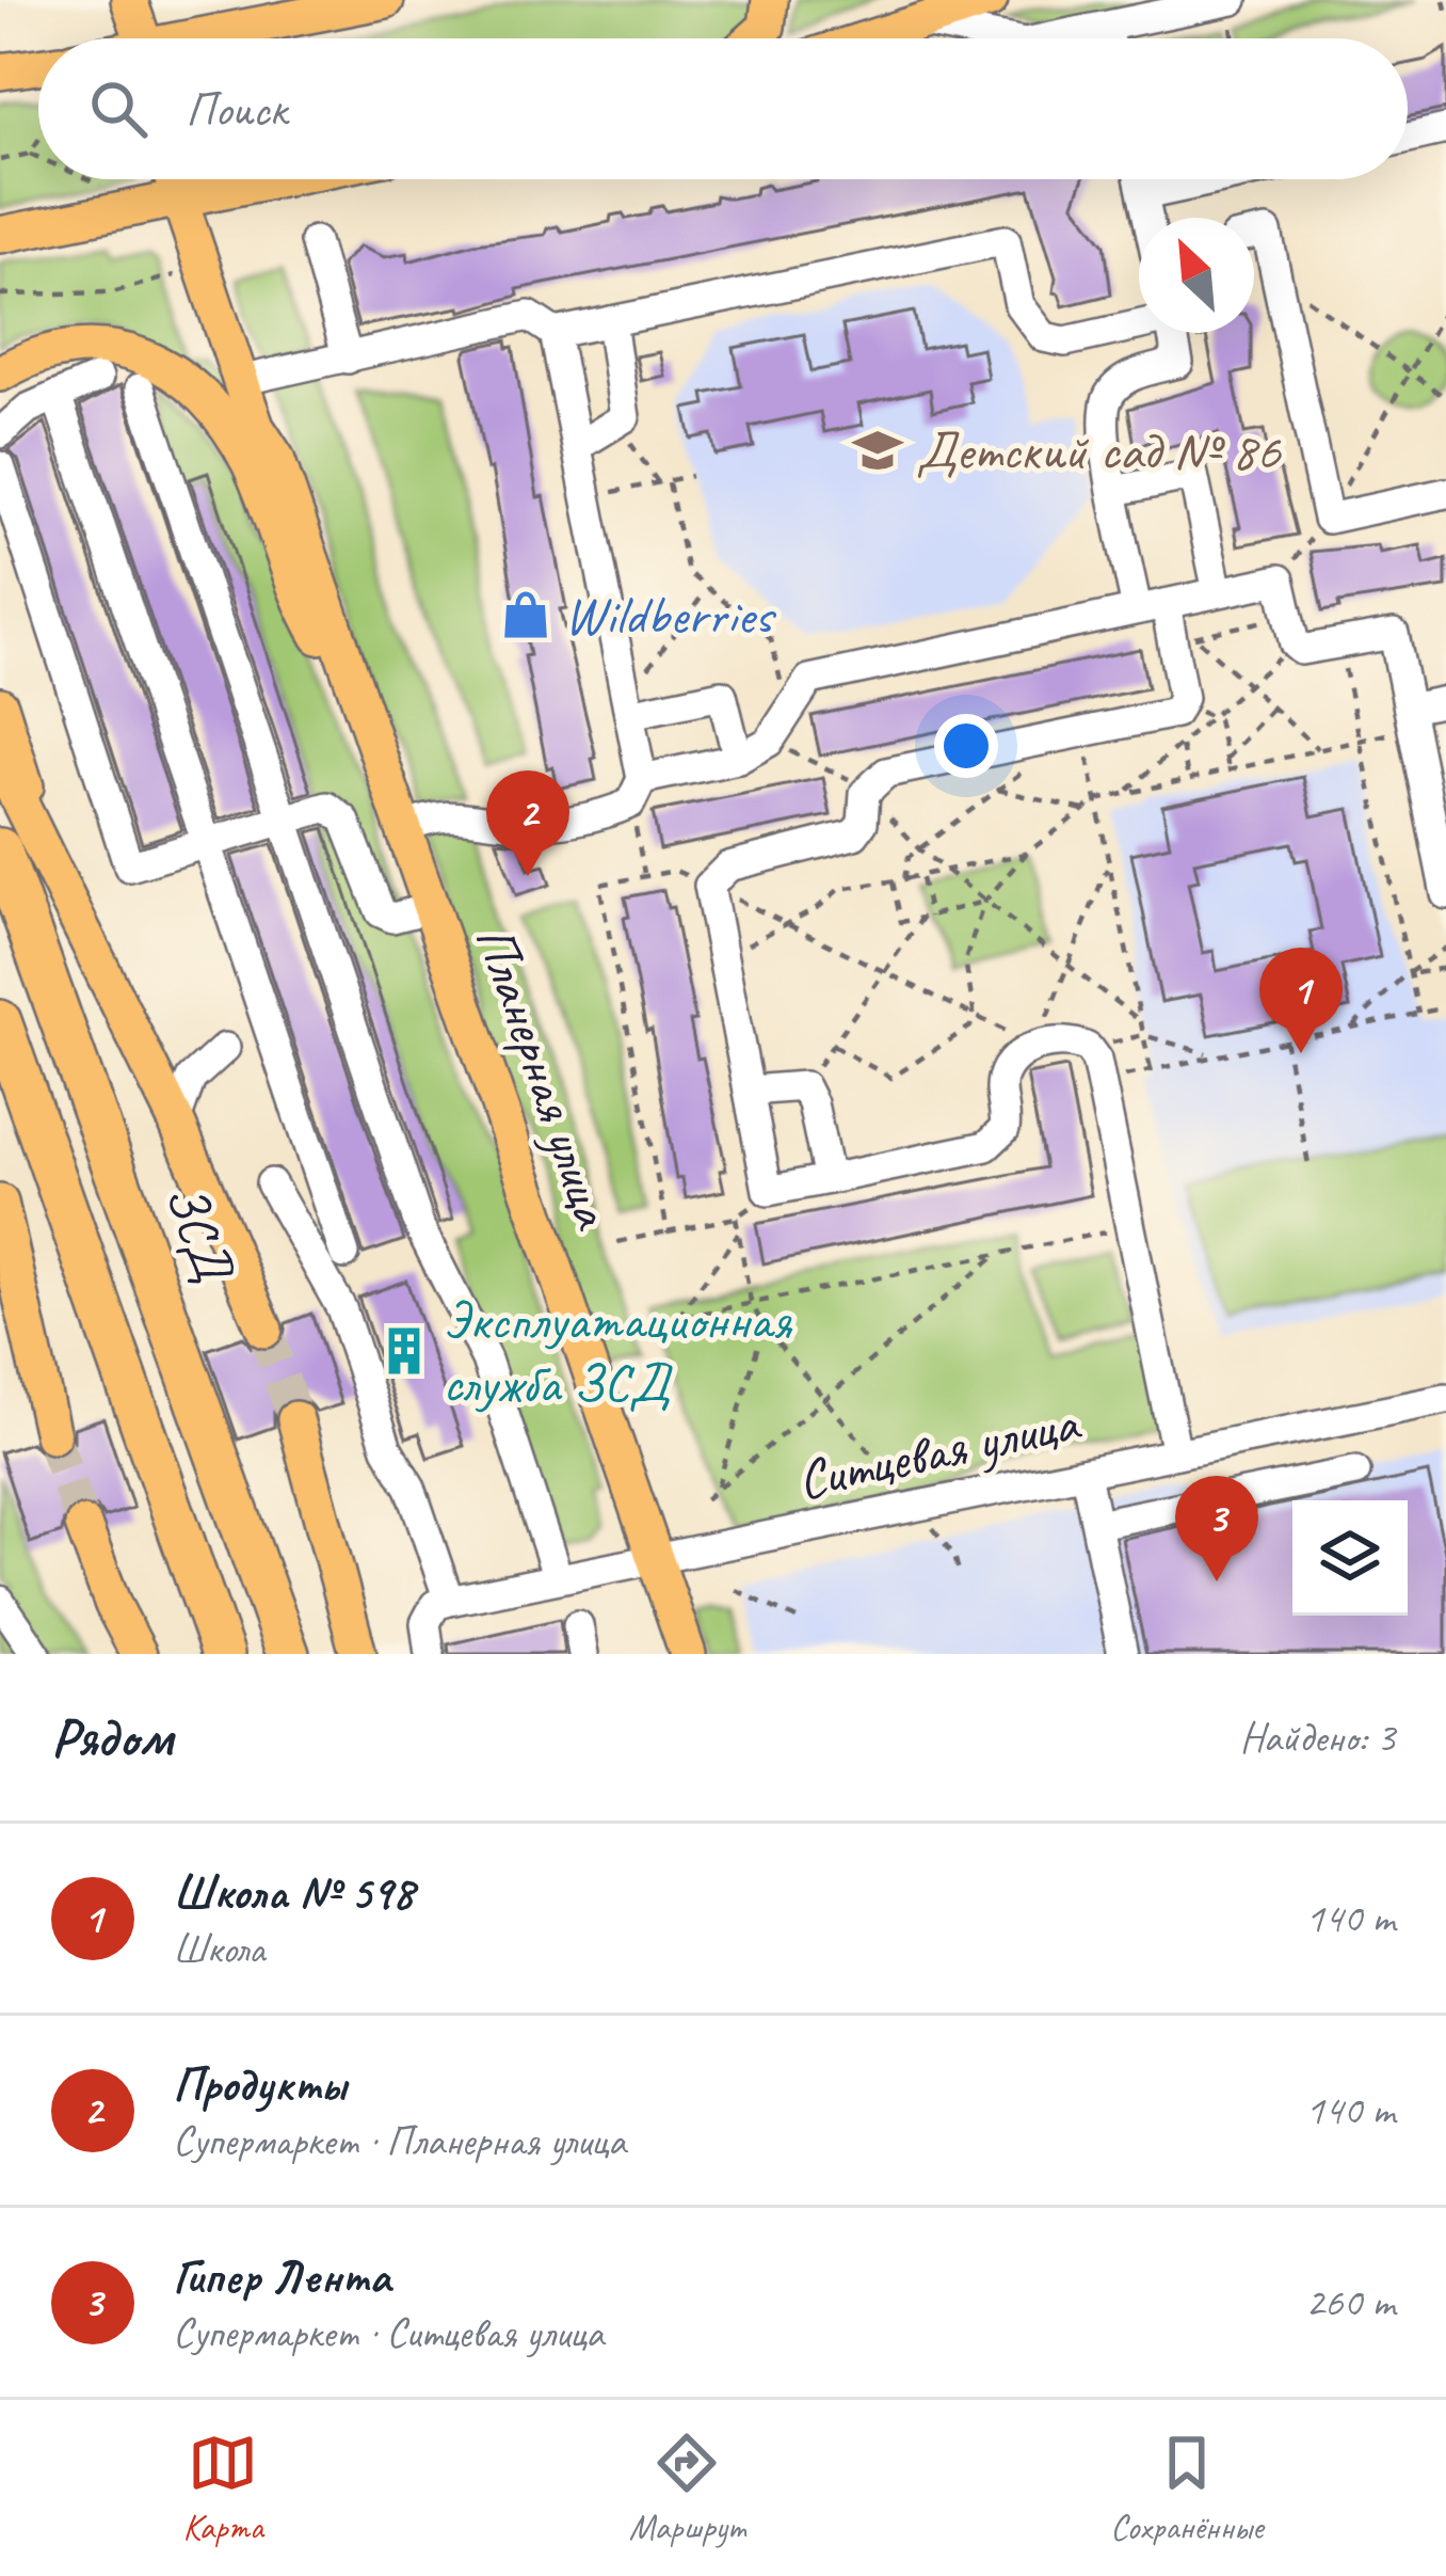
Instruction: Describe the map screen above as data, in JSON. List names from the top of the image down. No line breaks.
{"streets":{"highway":["ЗСД"],"main road":["Планерная улица"],"street":["Ситцевая улица"]},"crossings":[["Планерная улица","Ситцевая улица"]],"places":{"school or university":["Детский сад № 86"],"shop":["Wildberries"],"building":["Эксплуатационная служба ЗСД"]},"north":"top left","page":{"search":"Поиск","pins":["2","1","3"],"heading":["Рядом","Найдено: 3"],"list":[{"mark":"1","name":"Школа № 598","note":"Школа","value":"140 m"},{"mark":"2","name":"Продукты","note":"Супермаркет · Планерная улица","value":"140 m"},{"mark":"3","name":"Гипер Лента","note":"Супермаркет · Ситцевая улица","value":"260 m"}],"nav":["Карта","Маршрут","Сохранённые"]}}
